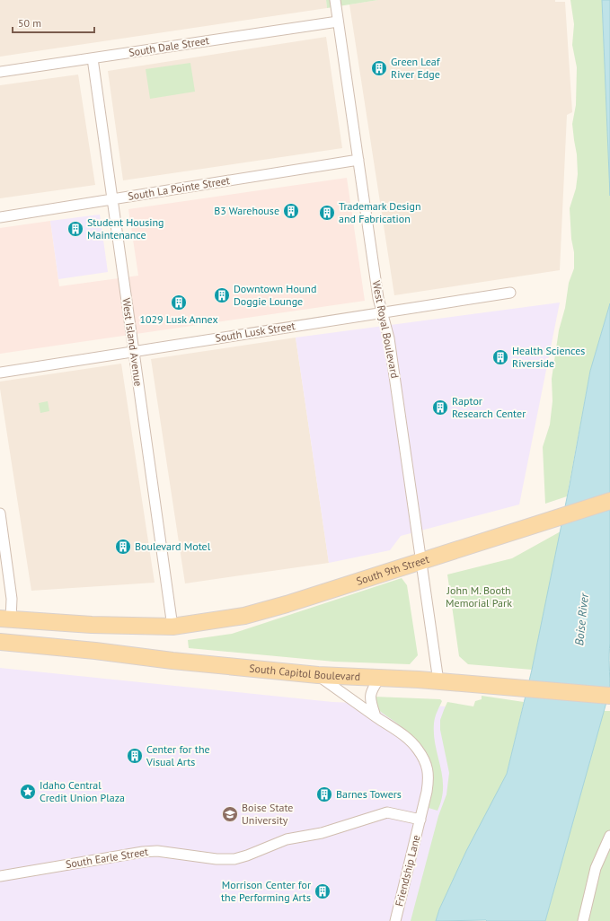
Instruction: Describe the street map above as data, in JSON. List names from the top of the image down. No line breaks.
{"streets":{"main road":["South 9th Street","South Capitol Boulevard"],"street":["South Dale Street","South La Pointe Street","West Royal Boulevard","South Lusk Street","West Island Avenue","South Earle Street","Friendship Lane"]},"crossings":[["South Dale Street","West Royal Boulevard"],["South Dale Street","West Island Avenue"],["South La Pointe Street","West Royal Boulevard"],["South La Pointe Street","West Island Avenue"],["West Royal Boulevard","South Lusk Street"],["West Royal Boulevard","South 9th Street"],["West Royal Boulevard","South Capitol Boulevard"],["South Lusk Street","West Island Avenue"],["West Island Avenue","South 9th Street"],["South Capitol Boulevard","Friendship Lane"],["South Earle Street","Friendship Lane"]],"water":["Boise River"],"parks":["John M. Booth Memorial Park"],"places":{"building":["Green Leaf River Edge","B3 Warehouse","Trademark Design and Fabrication","Student Housing Maintenance","Downtown Hound Doggie Lounge","1029 Lusk Annex","Health Sciences Riverside","Raptor Research Center","Boulevard Motel","Center for the Visual Arts","Barnes Towers","Morrison Center for the Performing Arts"],"place":["Idaho Central Credit Union Plaza"],"school or university":["Boise State University"]},"scale_bar":"50 m"}
